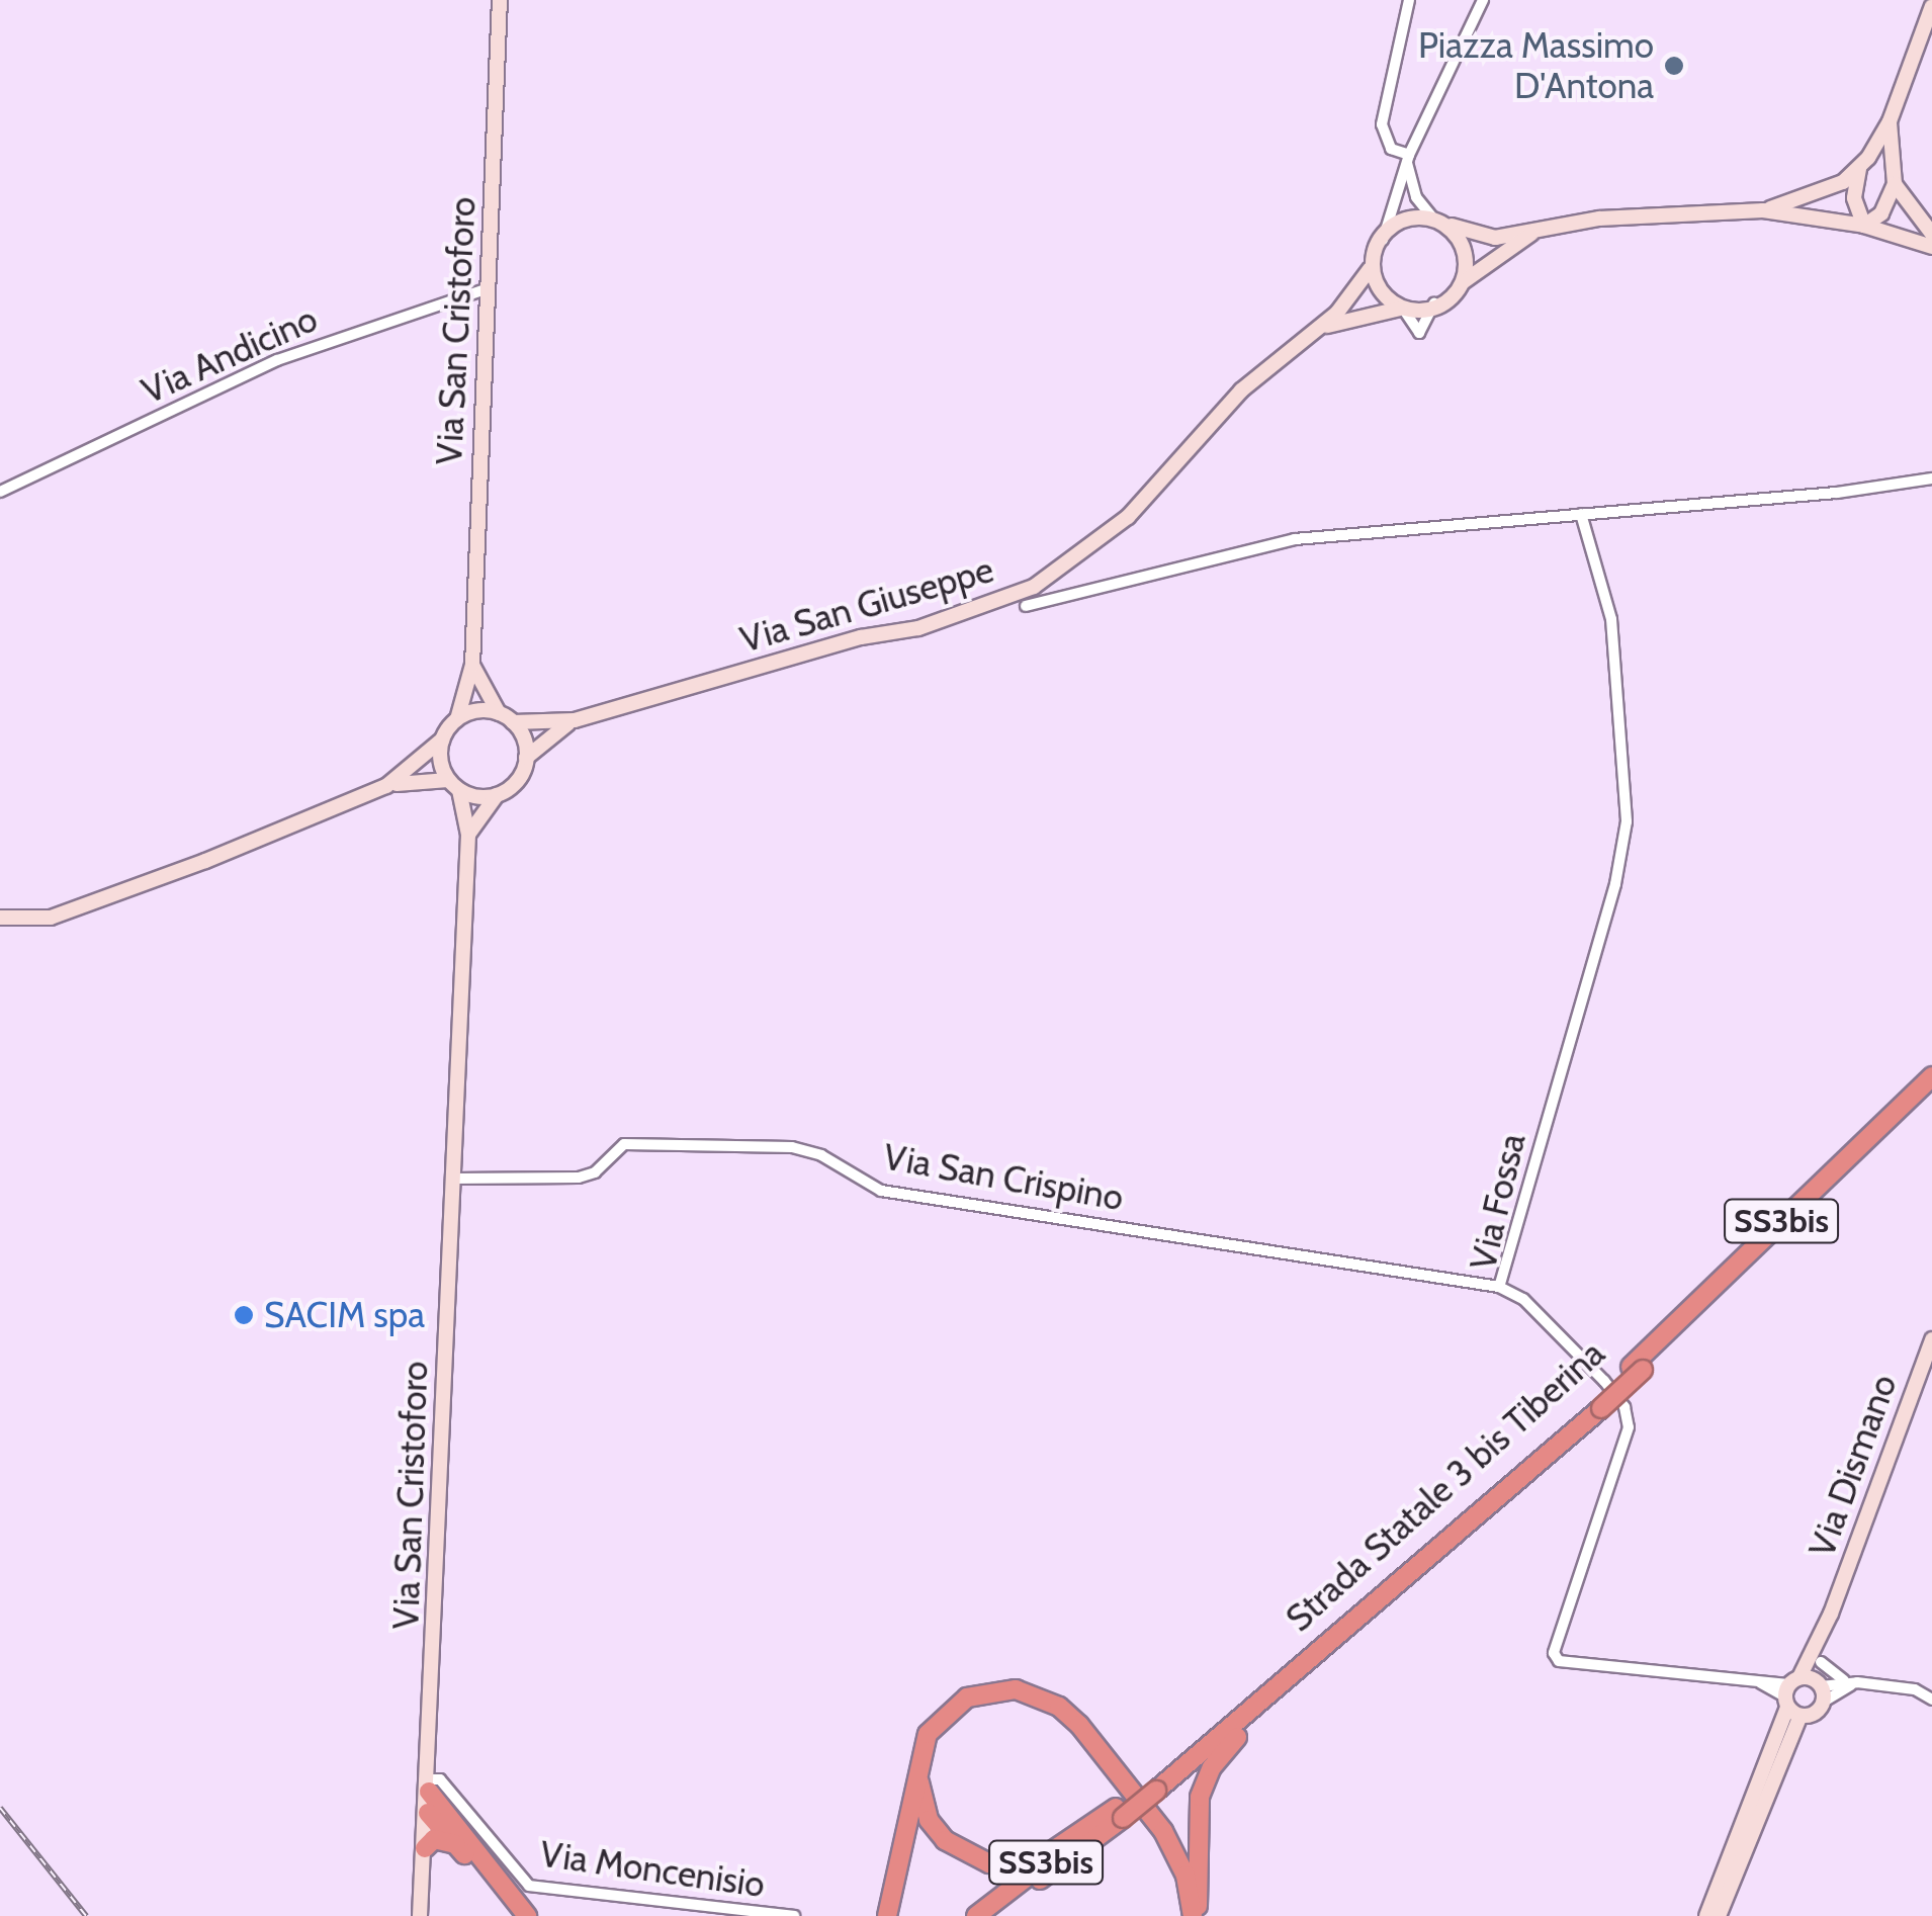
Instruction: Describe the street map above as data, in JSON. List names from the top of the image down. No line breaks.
{"streets":{"highway":["SS3bis","Strada Statale 3 bis Tiberina"],"main road":["Via San Cristoforo","Via San Giuseppe","Via Dismano"],"street":["Via Andicino","Via San Crispino","Via Fossa","Via Moncenisio"]},"crossings":[["Via San Cristoforo","Via Andicino"],["Via San Cristoforo","Via San Giuseppe"],["Via San Cristoforo","Via San Crispino"],["Via San Cristoforo","Via Moncenisio"],["Via San Crispino","Via Fossa"],["Via Fossa","Via Dismano"]],"places":["Piazza Massimo D'Antona","SACIM spa"]}
